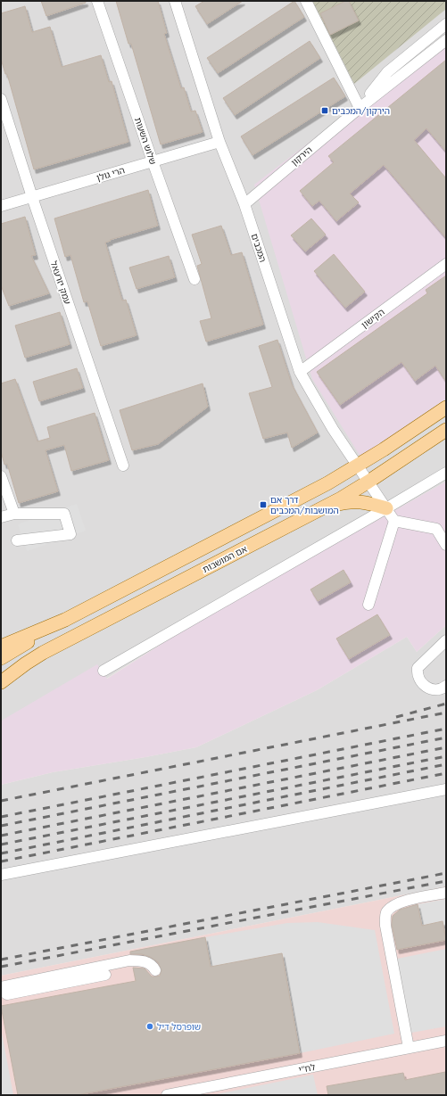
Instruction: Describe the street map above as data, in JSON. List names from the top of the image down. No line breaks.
{"streets":{"main road":["אם המושבות"],"street":["שלוש השעות","הירקון","הרי גולן","המכבים","עמק יזרעאל","הקישון","לח\"י"]},"crossings":[["שלוש השעות","הרי גולן"],["הירקון","המכבים"],["הרי גולן","המכבים"],["הרי גולן","עמק יזרעאל"],["המכבים","הקישון"],["המכבים","אם המושבות"]],"places":{"transit":["הירקון/המכבים","דרך אם המושבות/המכבים"],"other":["שופרסל דיל"]}}
